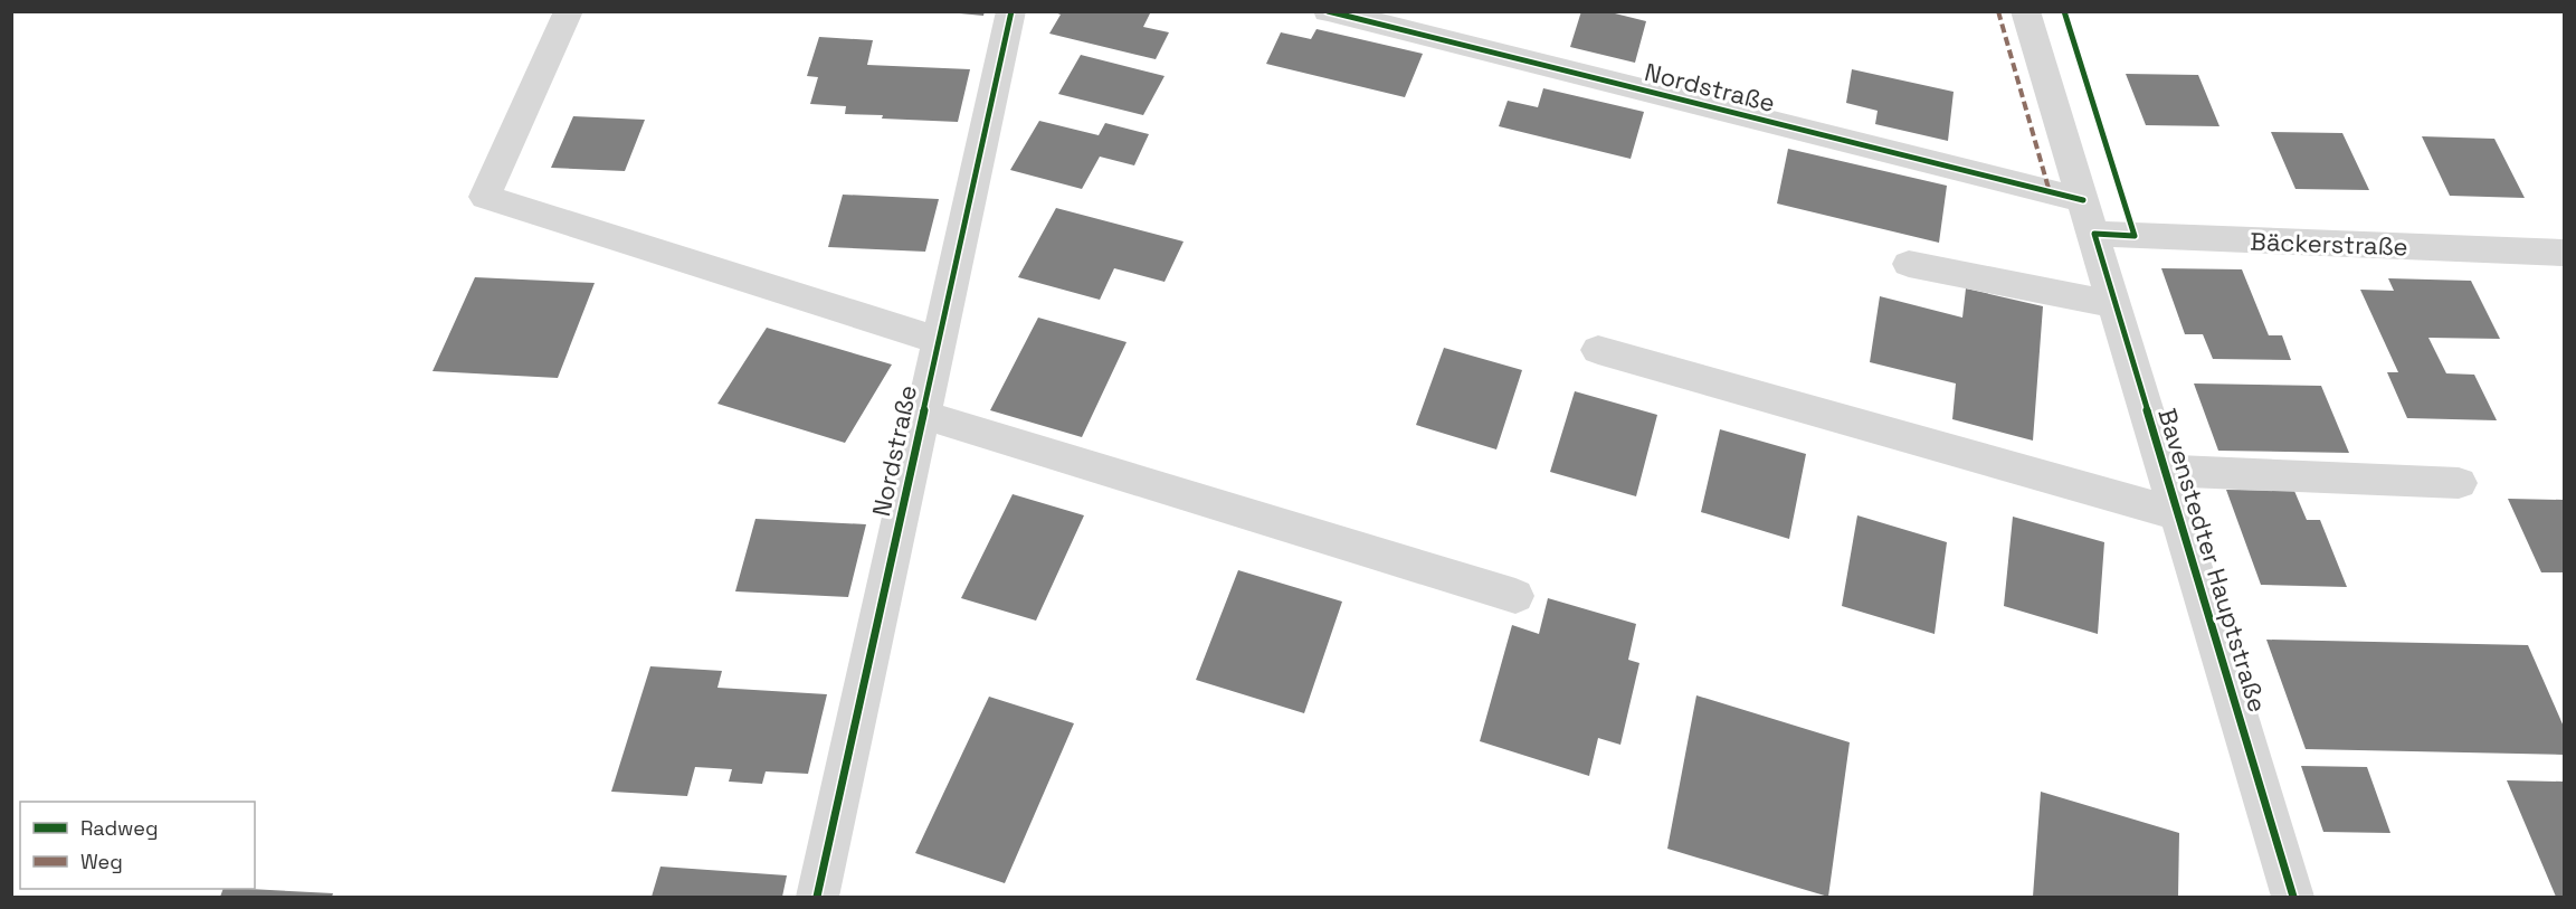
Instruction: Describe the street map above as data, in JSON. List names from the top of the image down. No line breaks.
{"streets":{"street":["Nordstraße","Bäckerstraße","Bavenstedter Hauptstraße"]},"crossings":[["Nordstraße","Bäckerstraße"],["Nordstraße","Bavenstedter Hauptstraße"],["Bäckerstraße","Bavenstedter Hauptstraße"]],"legend":["Radweg","Weg"]}
